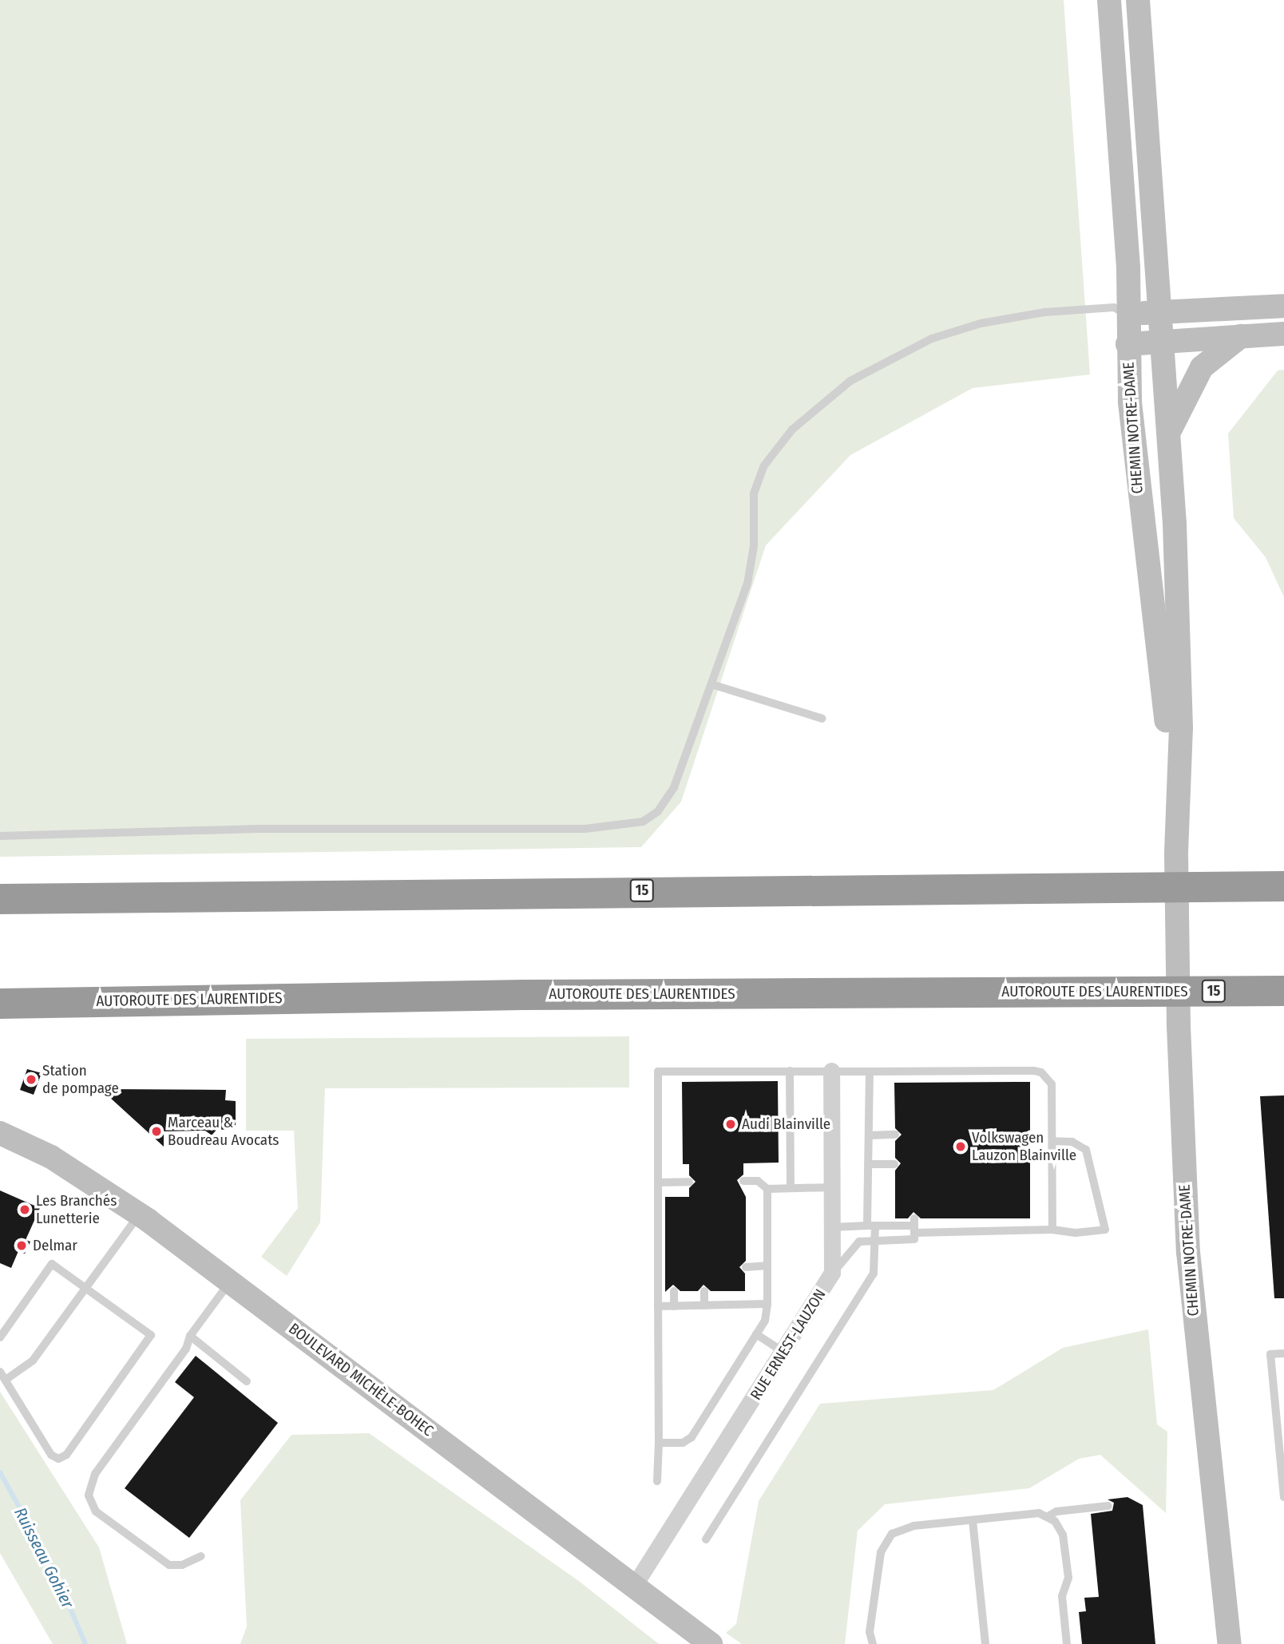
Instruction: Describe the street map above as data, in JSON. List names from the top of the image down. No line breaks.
{"streets":{"highway":["15","AUTOROUTE DES LAURENTIDES"],"street":["CHEMIN NOTRE-DAME","RUE ERNEST-LAUZON","BOULEVARD MICHÈLE-BOHEC"]},"crossings":[["RUE ERNEST-LAUZON","BOULEVARD MICHÈLE-BOHEC"]],"water":["Ruisseau Gohier"],"places":["Station de pompage","Audi Blainville","Marceau & Boudreau Avocats","Volkswagen Lauzon Blainville","Les Branchés Lunetterie","Delmar"]}
